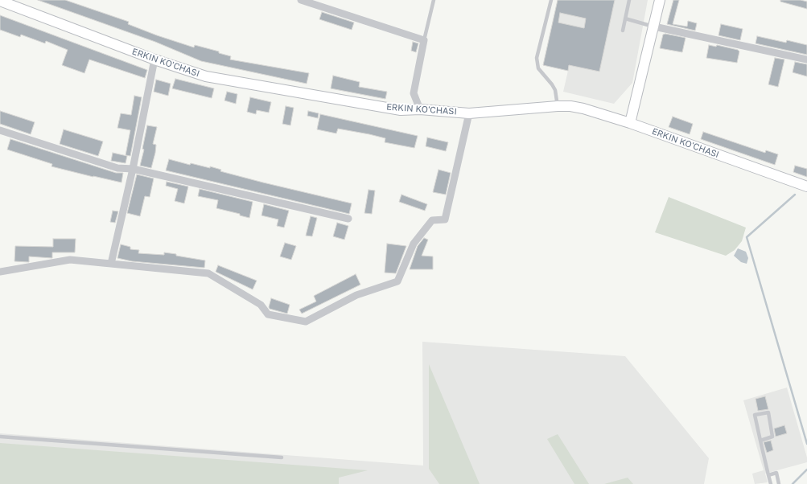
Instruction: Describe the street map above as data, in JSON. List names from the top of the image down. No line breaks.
{"streets":{"main road":["ERKIN KO'CHASI"]}}
